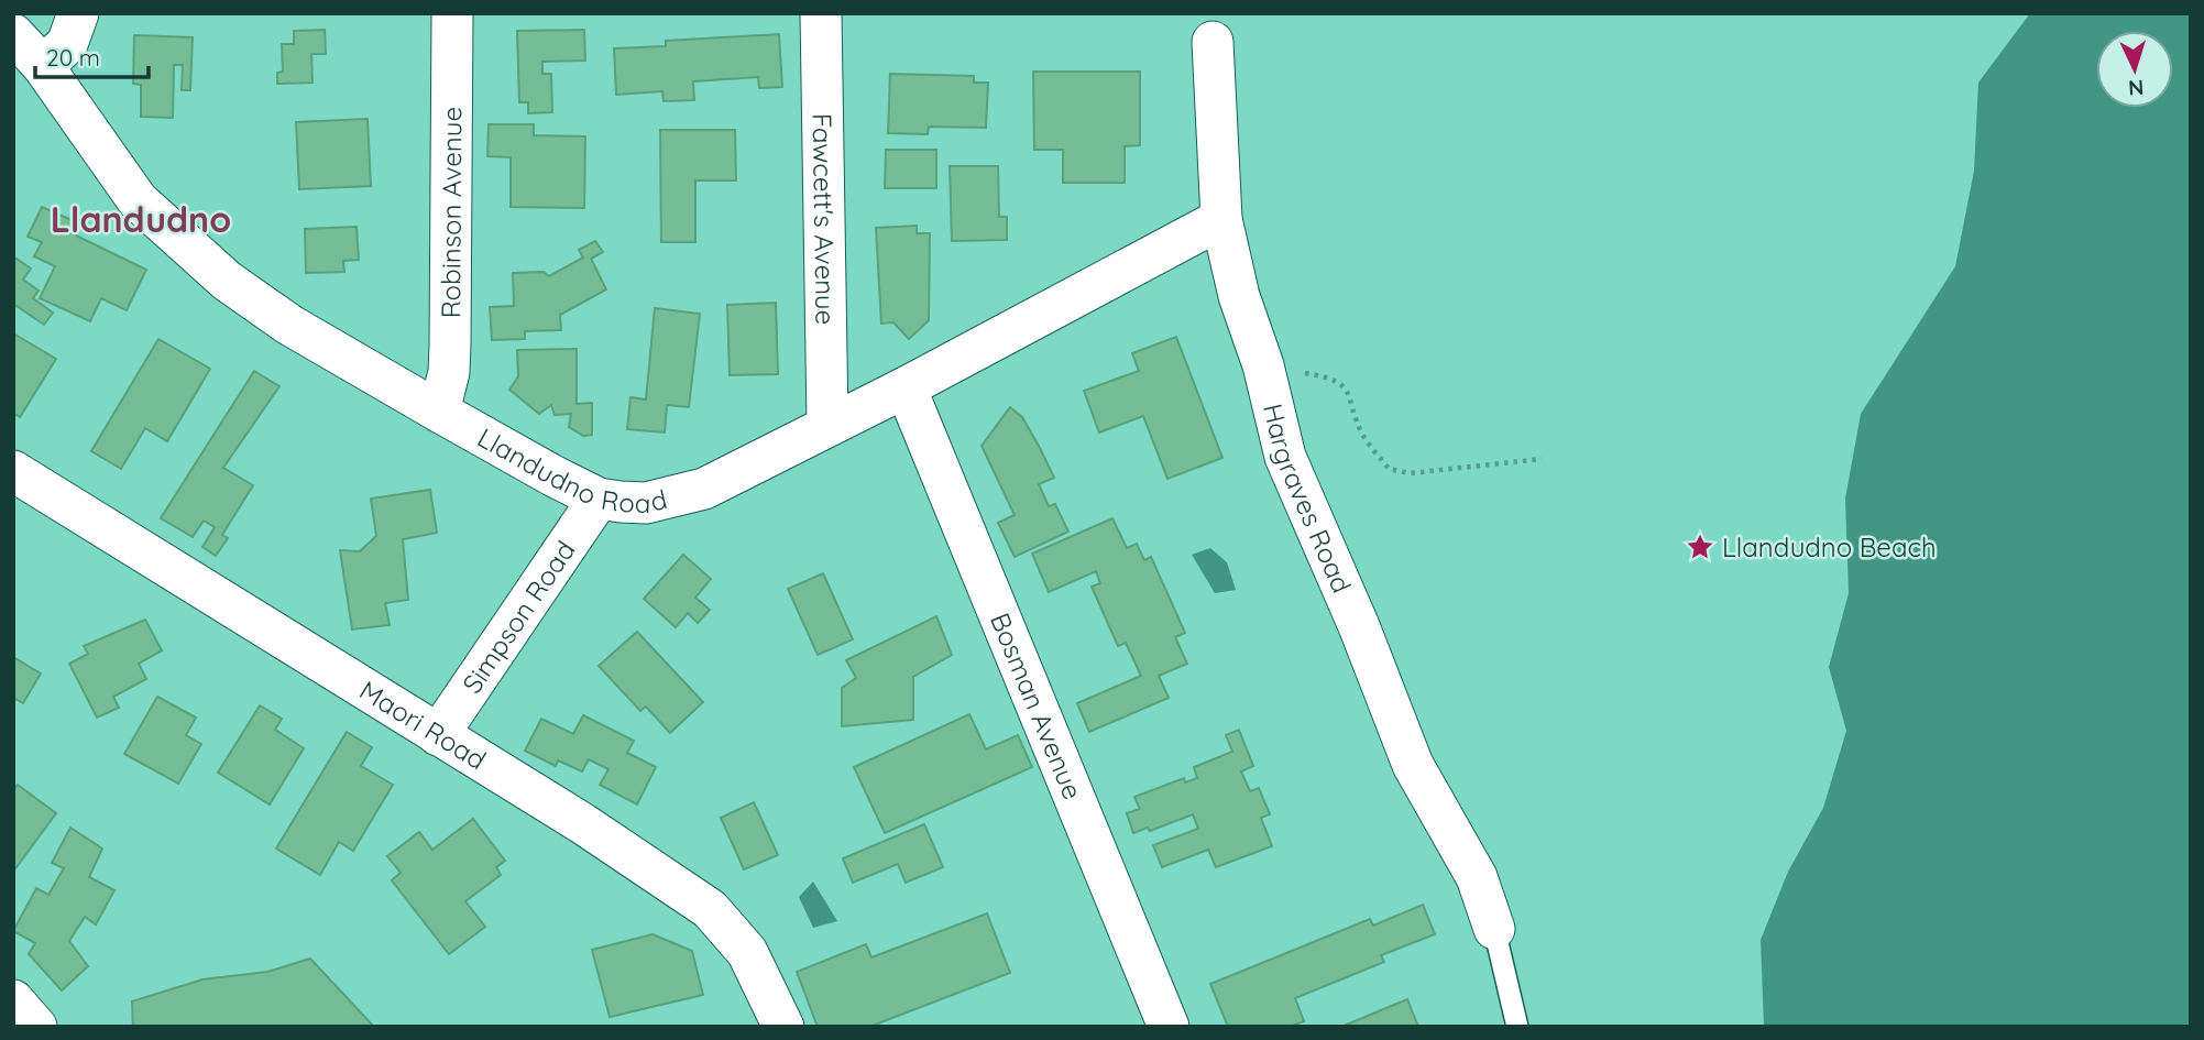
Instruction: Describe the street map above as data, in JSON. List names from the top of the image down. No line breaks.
{"streets":{"street":["Robinson Avenue","Fawcett's Avenue","Llandudno Road","Hargraves Road","Simpson Road","Bosman Avenue","Maori Road"]},"crossings":[["Robinson Avenue","Llandudno Road"],["Fawcett's Avenue","Llandudno Road"],["Llandudno Road","Hargraves Road"],["Llandudno Road","Simpson Road"],["Llandudno Road","Bosman Avenue"],["Simpson Road","Maori Road"]],"districts":["Llandudno"],"places":{"place":["Llandudno Beach"]},"scale_bar":"20 m","north":"bottom"}
